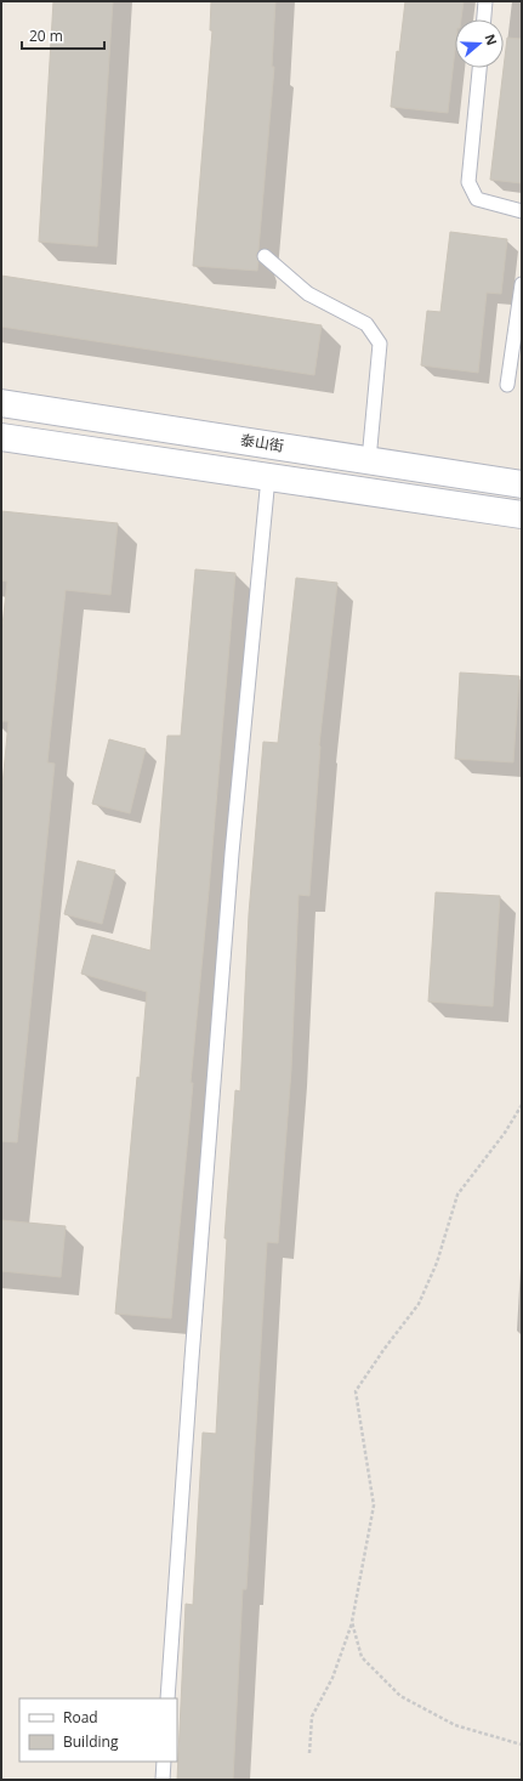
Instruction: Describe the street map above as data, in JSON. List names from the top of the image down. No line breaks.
{"streets":{"main road":["泰山街"]},"legend":["Road","Building"],"scale_bar":"20 m","north":"right"}
